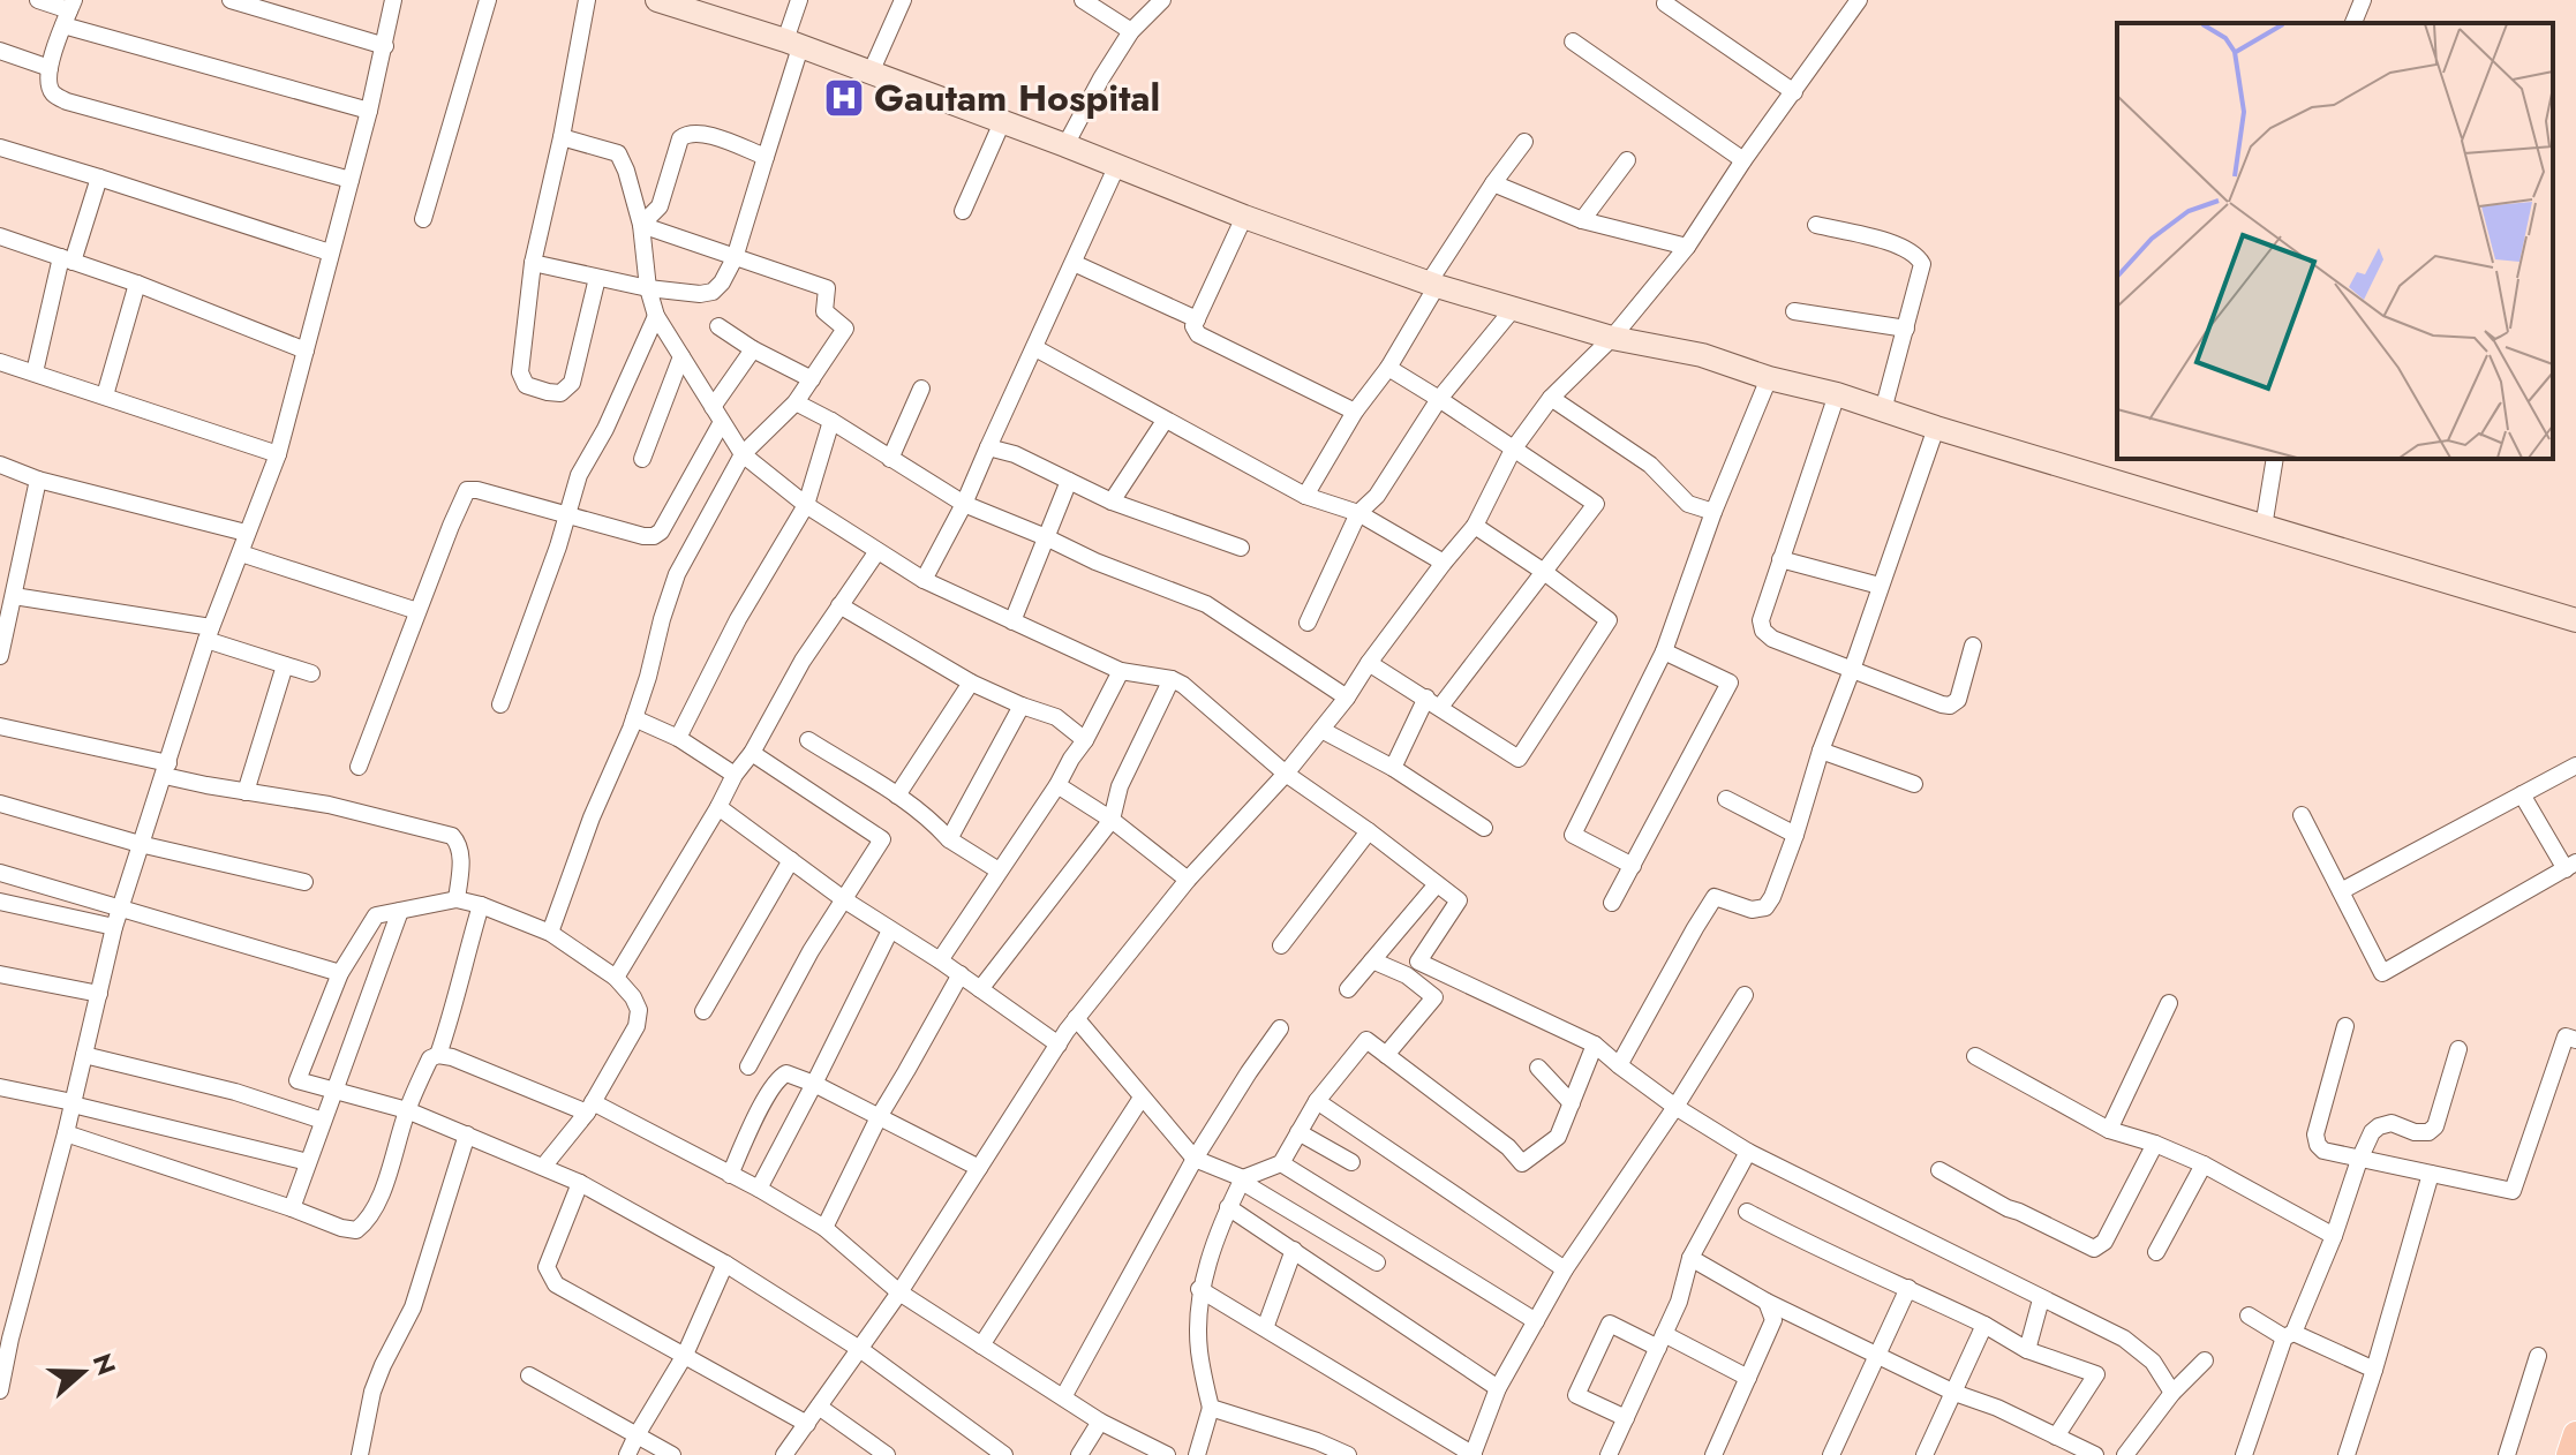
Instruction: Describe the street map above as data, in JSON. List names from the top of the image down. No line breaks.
{"places":{"hospital":["Gautam Hospital"]},"north":"right"}
